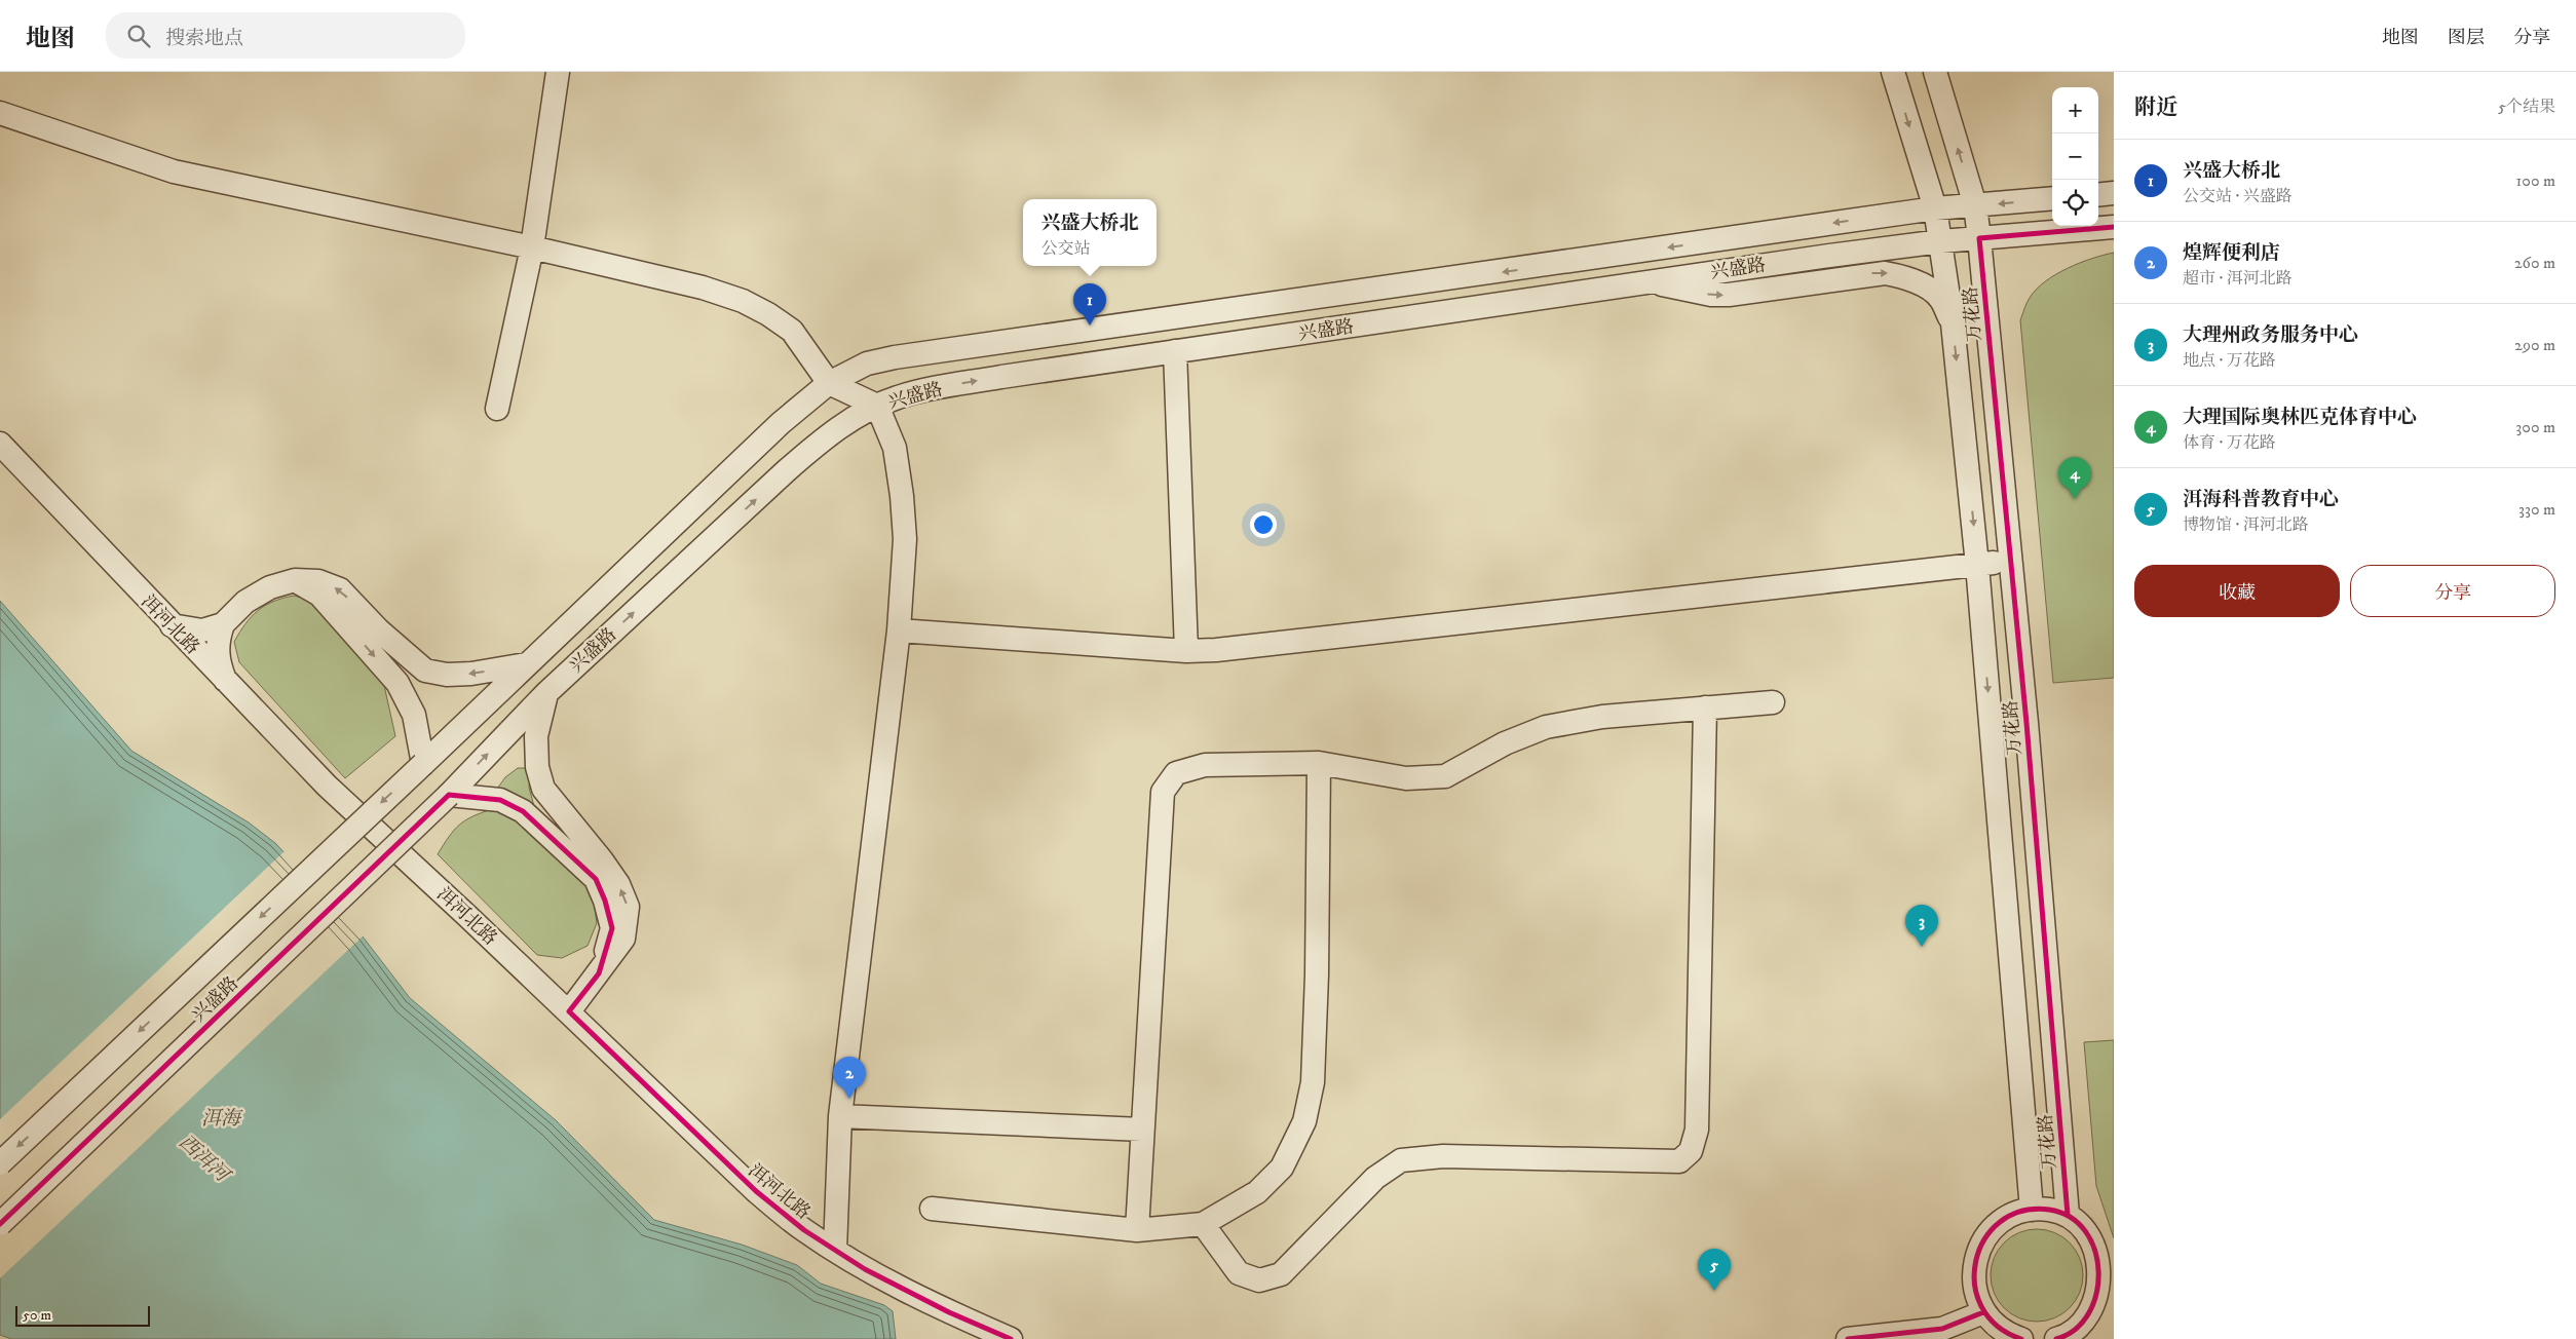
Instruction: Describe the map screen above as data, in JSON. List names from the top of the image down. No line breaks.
{"streets":{"street":["兴盛路","万花路","洱河北路"]},"crossings":[["兴盛路","万花路"],["兴盛路","洱河北路"]],"water":["洱海","西洱河"],"scale_bar":"50 m","page":{"header":"地图","search":"搜索地点","nav":["地图","图层","分享"],"heading":["附近","5个结果"],"map_buttons":["+","−"],"list":[{"mark":"1","name":"兴盛大桥北","note":"公交站 · 兴盛路","value":"100 m"},{"mark":"2","name":"煌辉便利店","note":"超市 · 洱河北路","value":"260 m"},{"mark":"3","name":"大理州政务服务中心","note":"地点 · 万花路","value":"290 m"},{"mark":"4","name":"大理国际奥林匹克体育中心","note":"体育 · 万花路","value":"300 m"},{"mark":"5","name":"洱海科普教育中心","note":"博物馆 · 洱河北路","value":"330 m"}],"popup":["兴盛大桥北","公交站"],"pins":["1","4","3","2","5"],"buttons":["收藏","分享"],"scale":"50 m"}}
